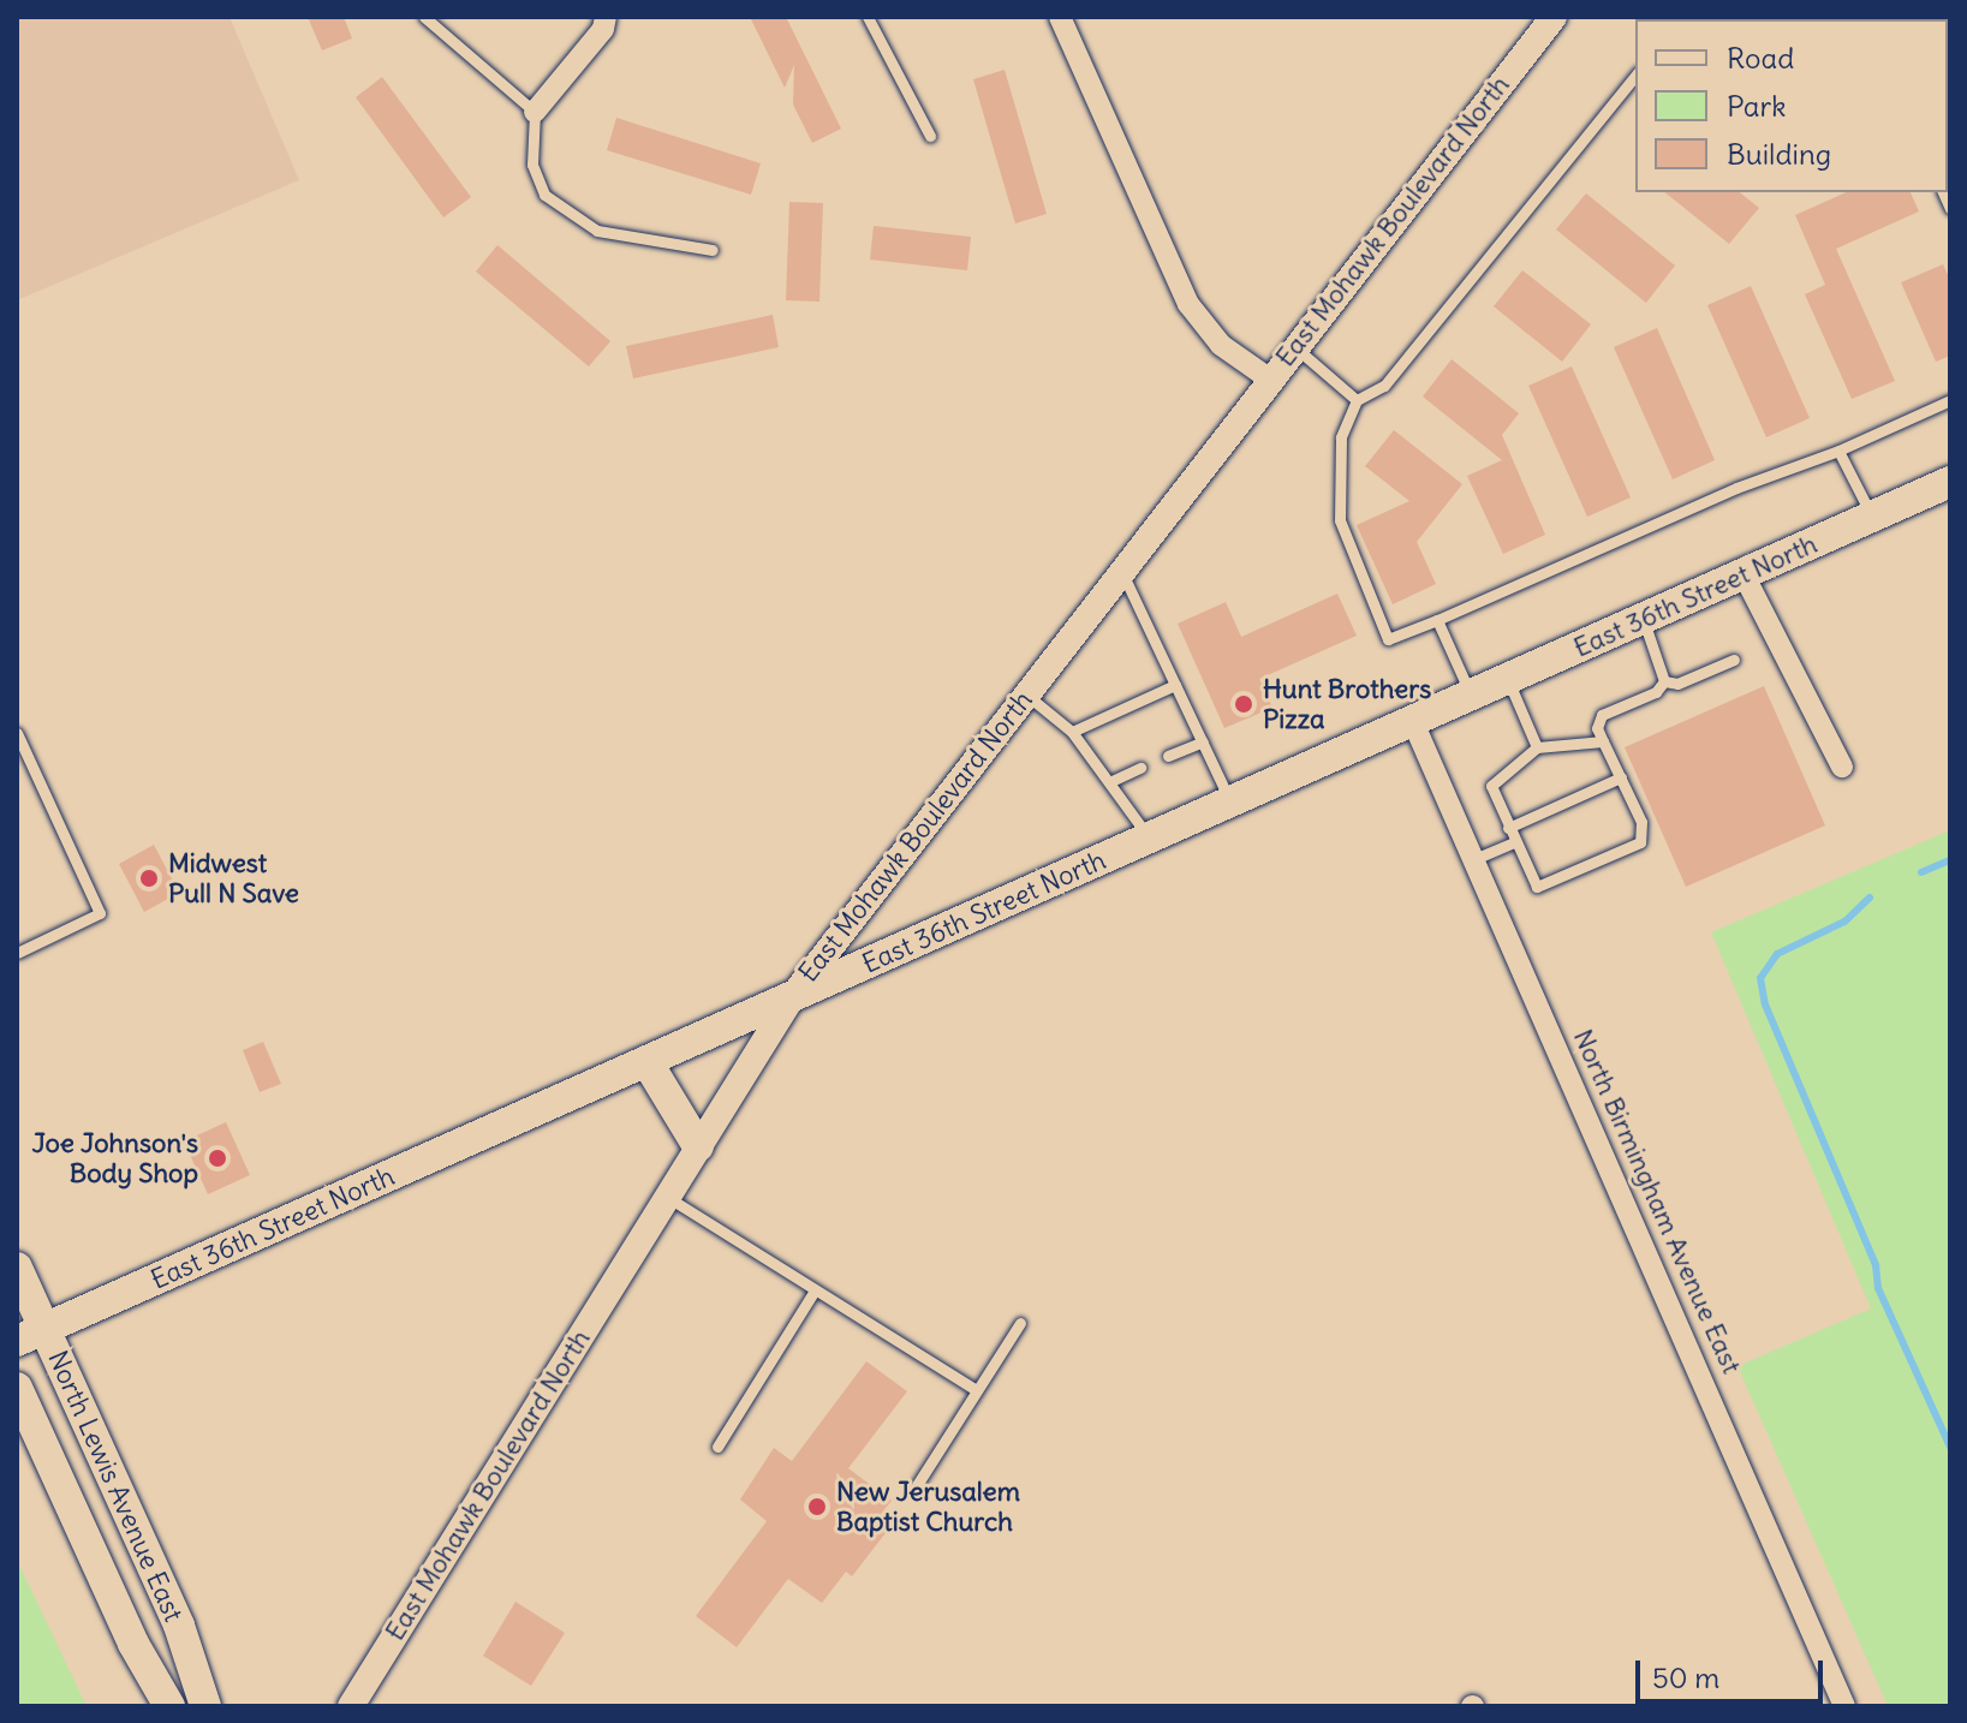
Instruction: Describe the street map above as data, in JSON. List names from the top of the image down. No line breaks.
{"streets":{"main road":["East 36th Street North","North Lewis Avenue East"],"street":["East Mohawk Boulevard North","North Birmingham Avenue East"]},"crossings":[["East Mohawk Boulevard North","East 36th Street North"],["East 36th Street North","North Birmingham Avenue East"],["East 36th Street North","North Lewis Avenue East"]],"places":["Hunt Brothers Pizza","Midwest Pull N Save","Joe Johnson's Body Shop","New Jerusalem Baptist Church"],"legend":["Road","Park","Building"],"scale_bar":"50 m"}
